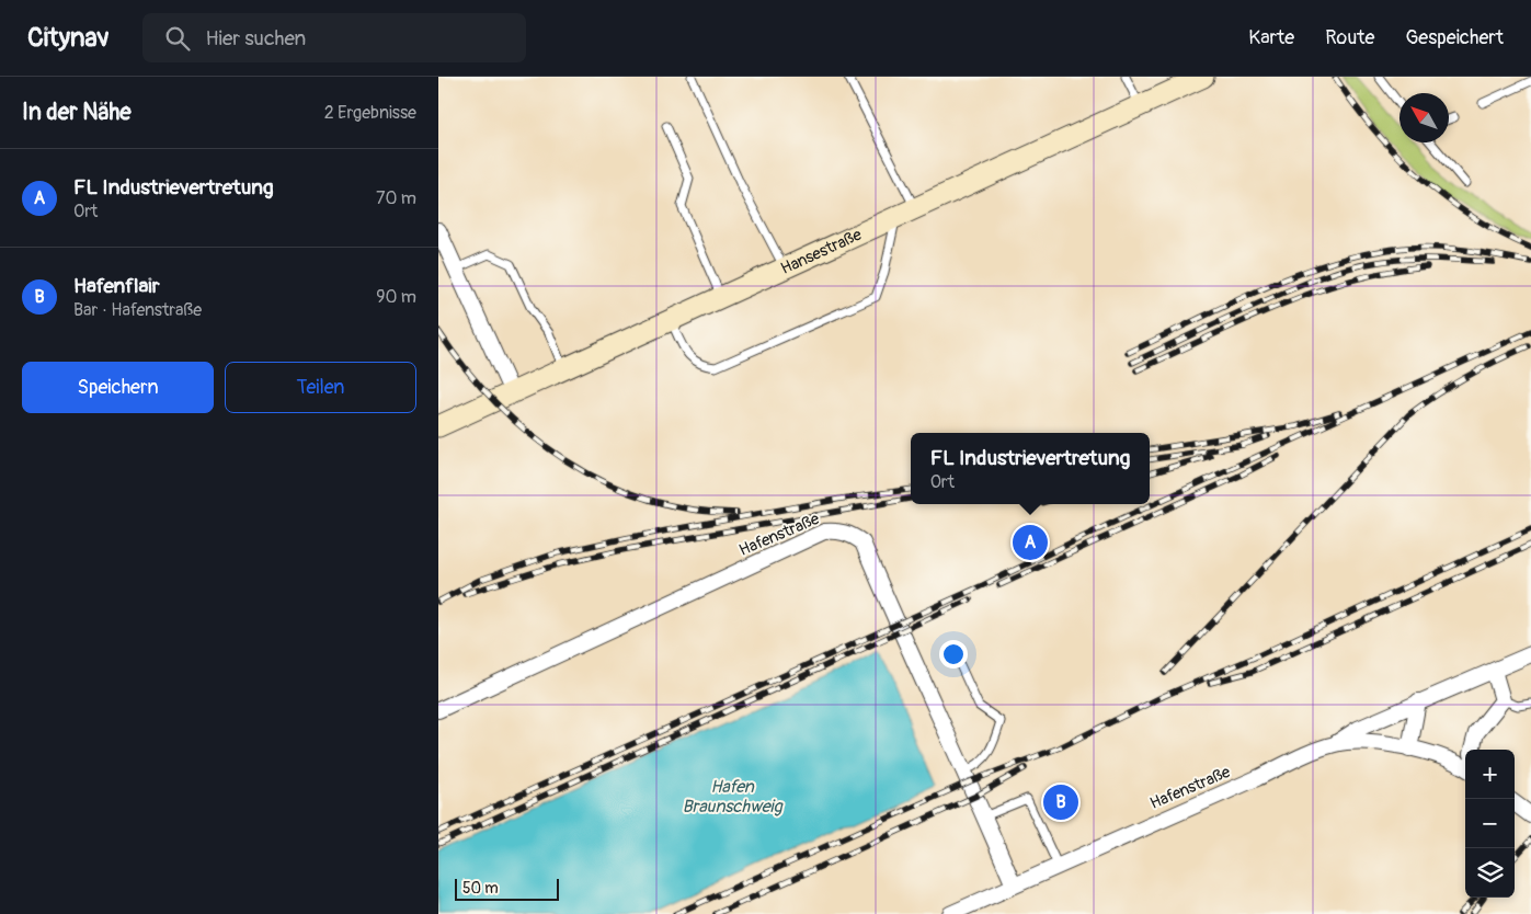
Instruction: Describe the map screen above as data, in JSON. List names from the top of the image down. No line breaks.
{"streets":{"main road":["Hansestraße"],"street":["Hafenstraße"]},"water":["Hafen Braunschweig"],"scale_bar":"50 m","north":"top left","page":{"header":"Citynav","search":"Hier suchen","nav":["Karte","Route","Gespeichert"],"heading":["In der Nähe","2 Ergebnisse"],"list":[{"mark":"A","name":"FL Industrievertretung","note":"Ort","value":"70 m"},{"mark":"B","name":"Hafenflair","note":"Bar · Hafenstraße","value":"90 m"}],"buttons":["Speichern","Teilen"],"popup":["FL Industrievertretung","Ort"],"pins":["A","B"],"map_buttons":["+","−"],"scale":"50 m"}}
